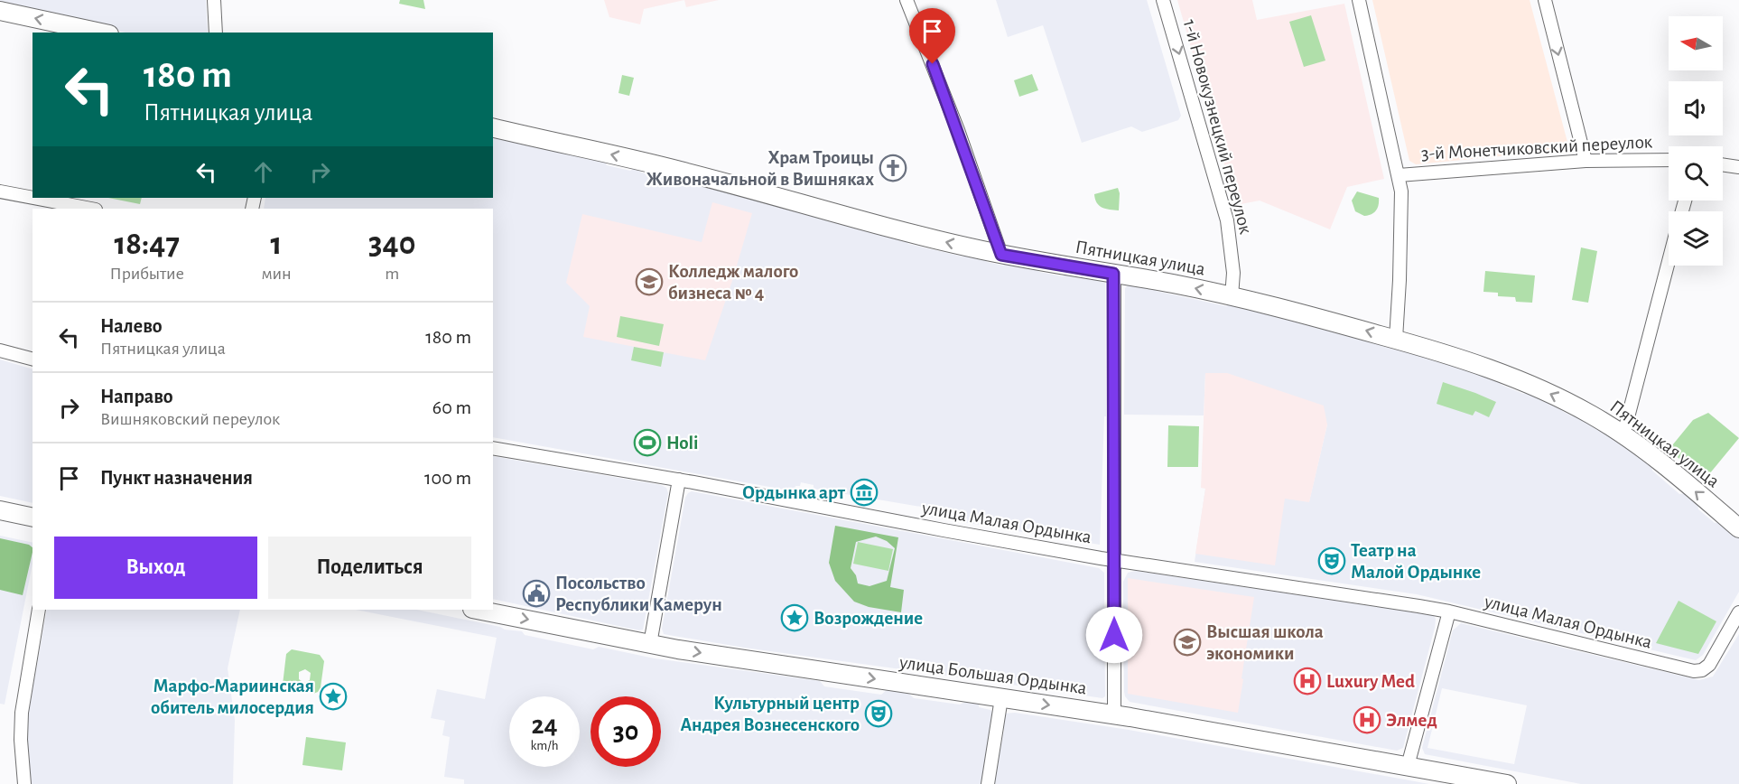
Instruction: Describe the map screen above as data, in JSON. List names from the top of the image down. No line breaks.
{"streets":{"street":["1-й Новокузнецкий переулок","3-й Монетчиковский переулок","Пятницкая улица","улица Малая Ордынка","улица Большая Ордынка"]},"crossings":[["1-й Новокузнецкий переулок","Пятницкая улица"]],"one_way":["1-й Новокузнецкий переулок","Пятницкая улица","улица Большая Ордынка"],"places":{"church":["Храм Троицы Живоначальной в Вишняках"],"school or university":["Колледж малого бизнеса № 4","Высшая школа экономики"],"sports":["Holi"],"museum":["Ордынка арт"],"theatre":["Театр на Малой Ордынке","Культурный центр Андрея Вознесенского"],"public building":["Посольство Республики Камерун"],"place":["Возрождение","Марфо-Мариинская обитель милосердия"],"hospital":["Luxury Med","Элмед"]},"north":"left","page":{"turn":["180 m","Пятницкая улица"],"eta":["18:47","Прибытие","1","мин","340","m"],"list":[{"name":"Налево","note":"Пятницкая улица","value":"180 m"},{"name":"Направо","note":"Вишняковский переулок","value":"60 m"},{"name":"Пункт назначения","value":"100 m"}],"buttons":["Выход","Поделиться"],"speed":"24 km/h","limit":"30"}}
